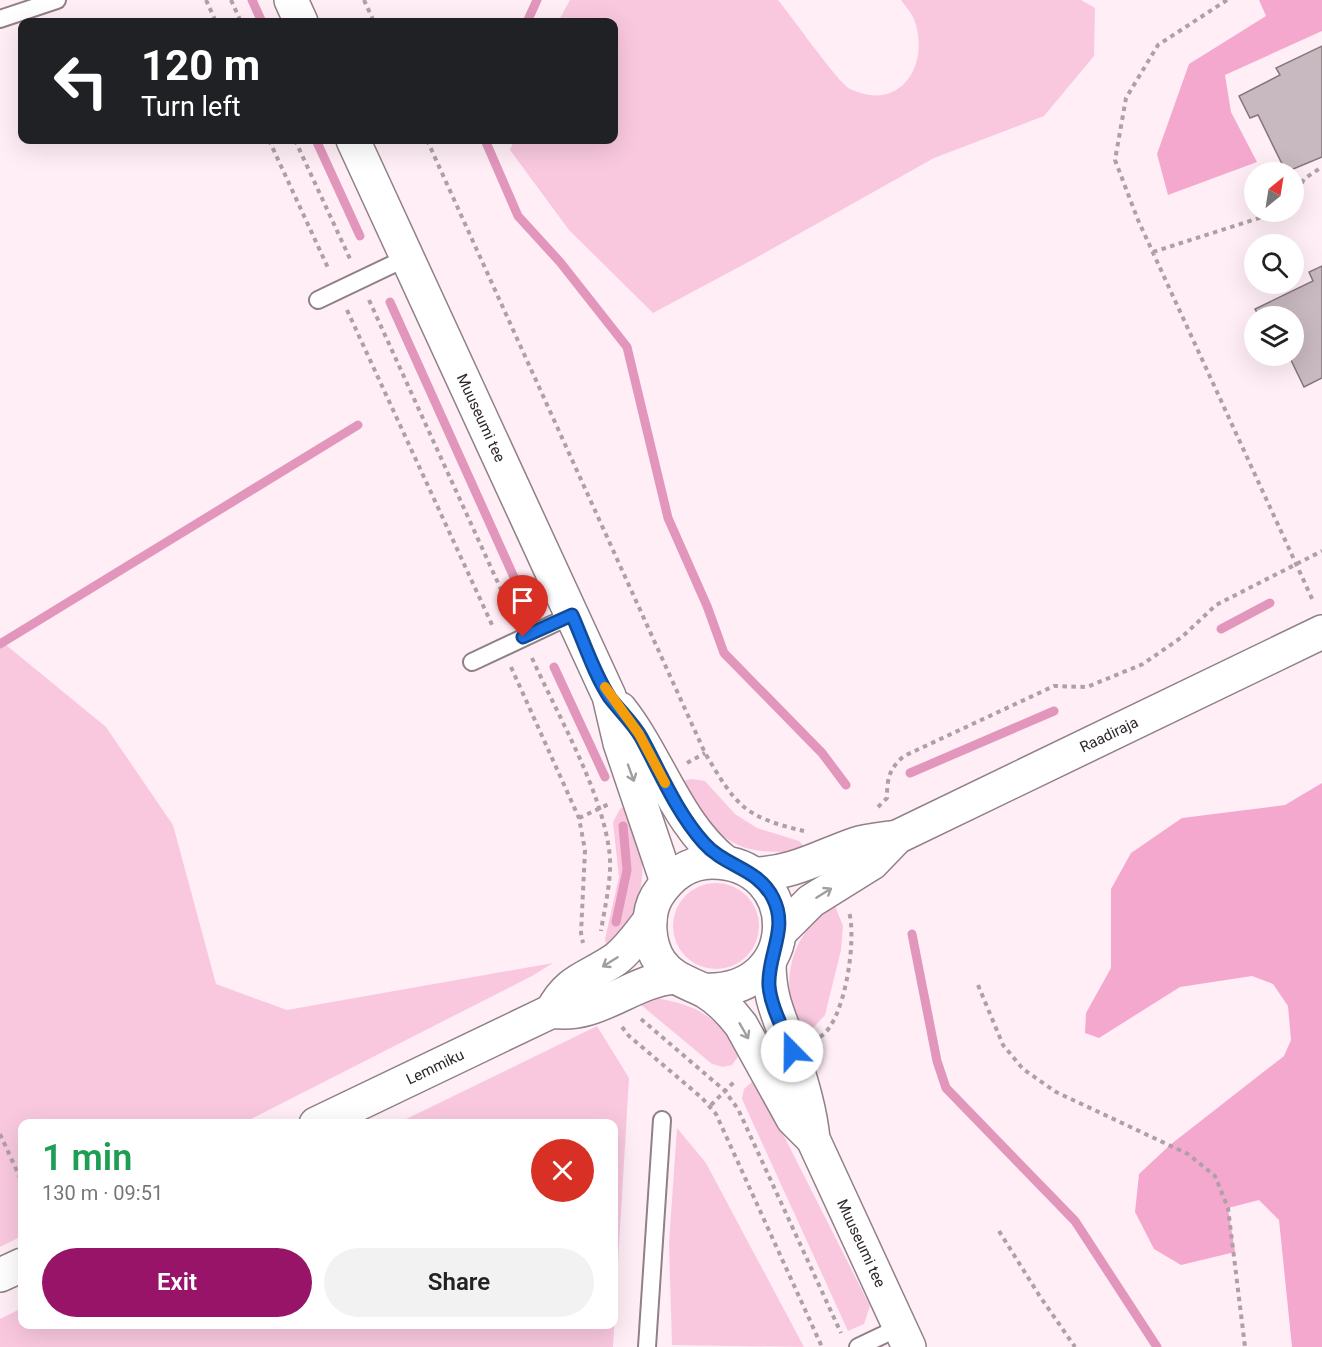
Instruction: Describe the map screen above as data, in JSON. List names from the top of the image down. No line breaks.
{"streets":{"street":["Muuseumi tee","Raadiraja","Lemmiku"]},"crossings":[["Muuseumi tee","Raadiraja"],["Muuseumi tee","Lemmiku"],["Raadiraja","Lemmiku"]],"north":"top right","page":{"turn":["120 m","Turn left"],"heading":["1 min","130 m · 09:51"],"buttons":["Exit","Share"]}}
